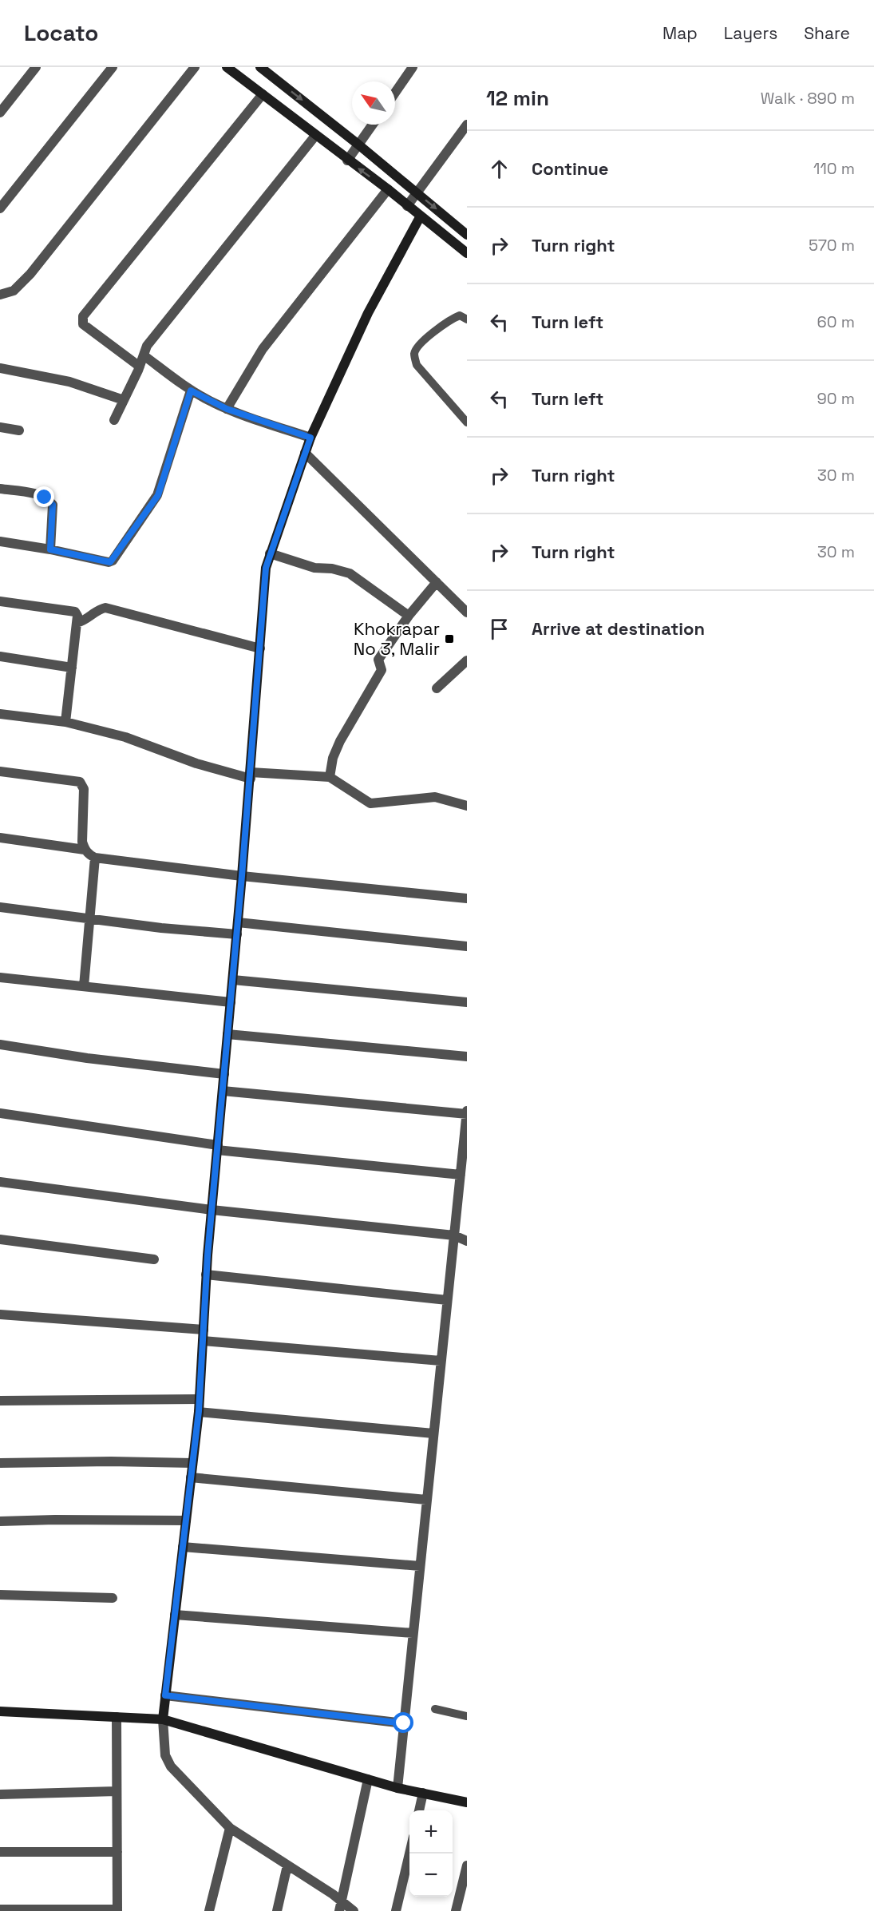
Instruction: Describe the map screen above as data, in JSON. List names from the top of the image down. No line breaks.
{"places":{"transit":["Khokrapar No 3, Malir"]},"north":"top left","page":{"header":"Locato","nav":["Map","Layers","Share"],"heading":["12 min","Walk · 890 m"],"list":[["Continue","110 m"],["Turn right","570 m"],["Turn left","60 m"],["Turn left","90 m"],["Turn right","30 m"],["Turn right","30 m"],"Arrive at destination"],"map_buttons":["+","−"]}}
